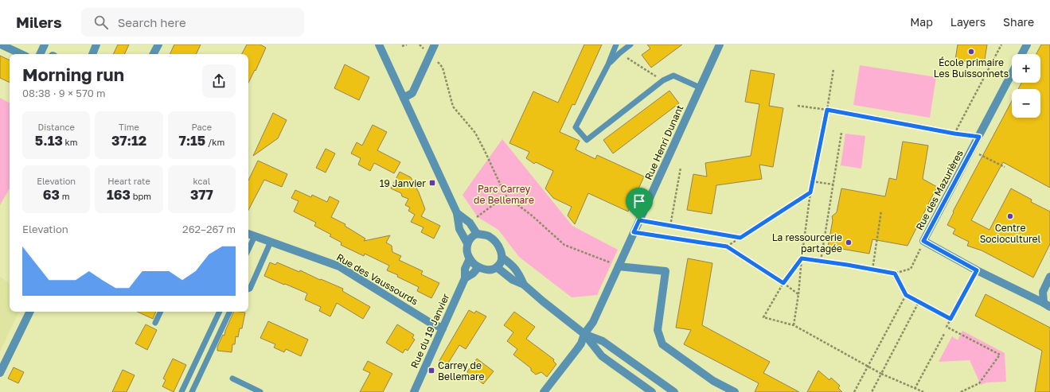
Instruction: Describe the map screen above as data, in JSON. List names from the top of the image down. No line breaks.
{"streets":{"street":["Rue Henri Dunant","Rue des Mazurières","Rue des Vaussourds","Rue du 19 Janvier"]},"crossings":[["Rue des Vaussourds","Rue du 19 Janvier"]],"parks":["Parc Carrey de Bellemare"],"places":{"other":["École primaire Les Buissonnets","Centre Socioculturel","La ressourcerie partagée"],"transit":["19 Janvier","Carrey de Bellemare"]},"page":{"header":"Milers","search":"Search here","nav":["Map","Layers","Share"],"map_buttons":["+","−"],"heading":["Morning run","08:38 · 9 × 570 m"],"stats":[["Distance","5.13 km"],["Time","37:12"],["Pace","7:15 /km"],["Elevation","63 m"],["Heart rate","163 bpm"],["kcal","377"]],"chart":["Elevation","262–267 m"]}}
